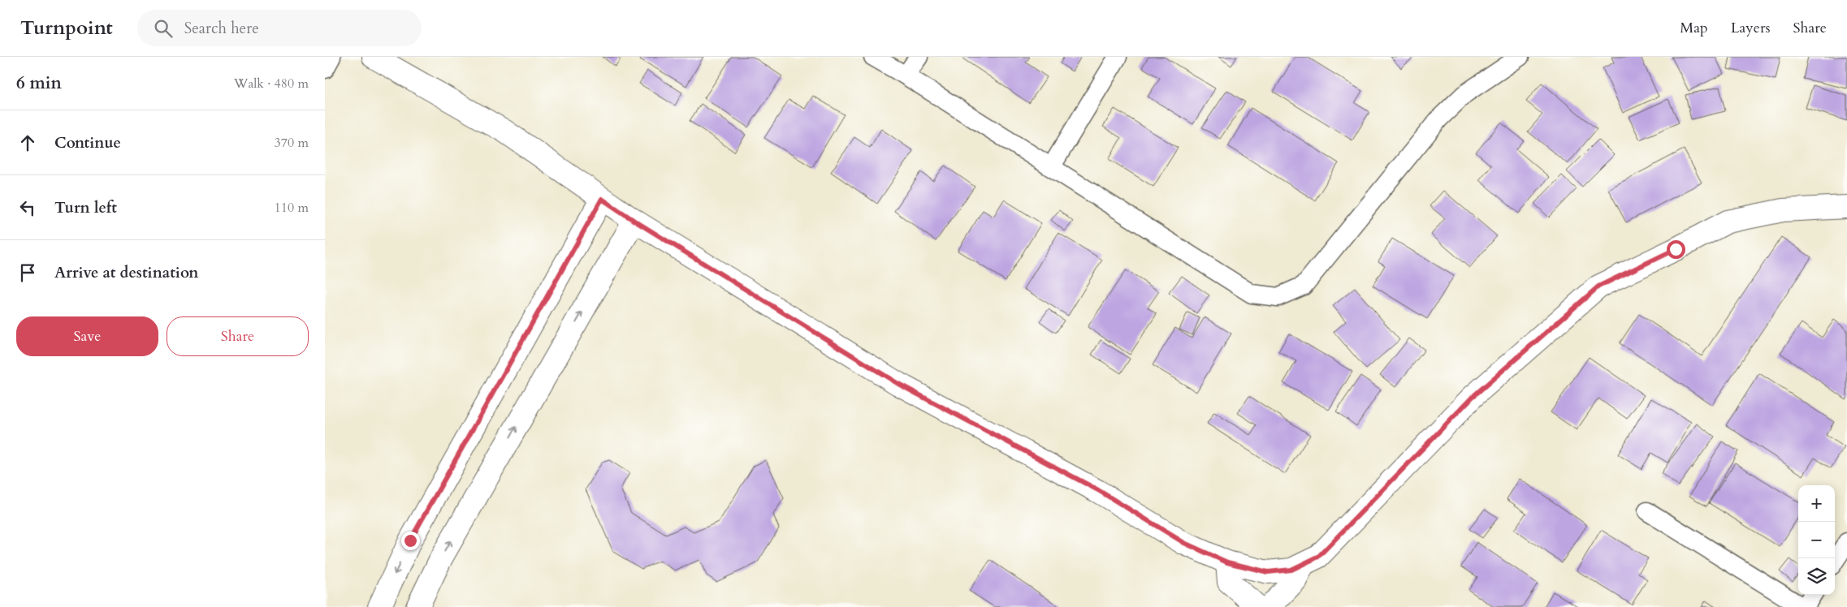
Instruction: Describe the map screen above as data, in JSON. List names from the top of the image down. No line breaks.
{"page":{"header":"Turnpoint","search":"Search here","nav":["Map","Layers","Share"],"heading":["6 min","Walk · 480 m"],"list":[["Continue","370 m"],["Turn left","110 m"],"Arrive at destination"],"buttons":["Save","Share"],"map_buttons":["+","−"]}}
